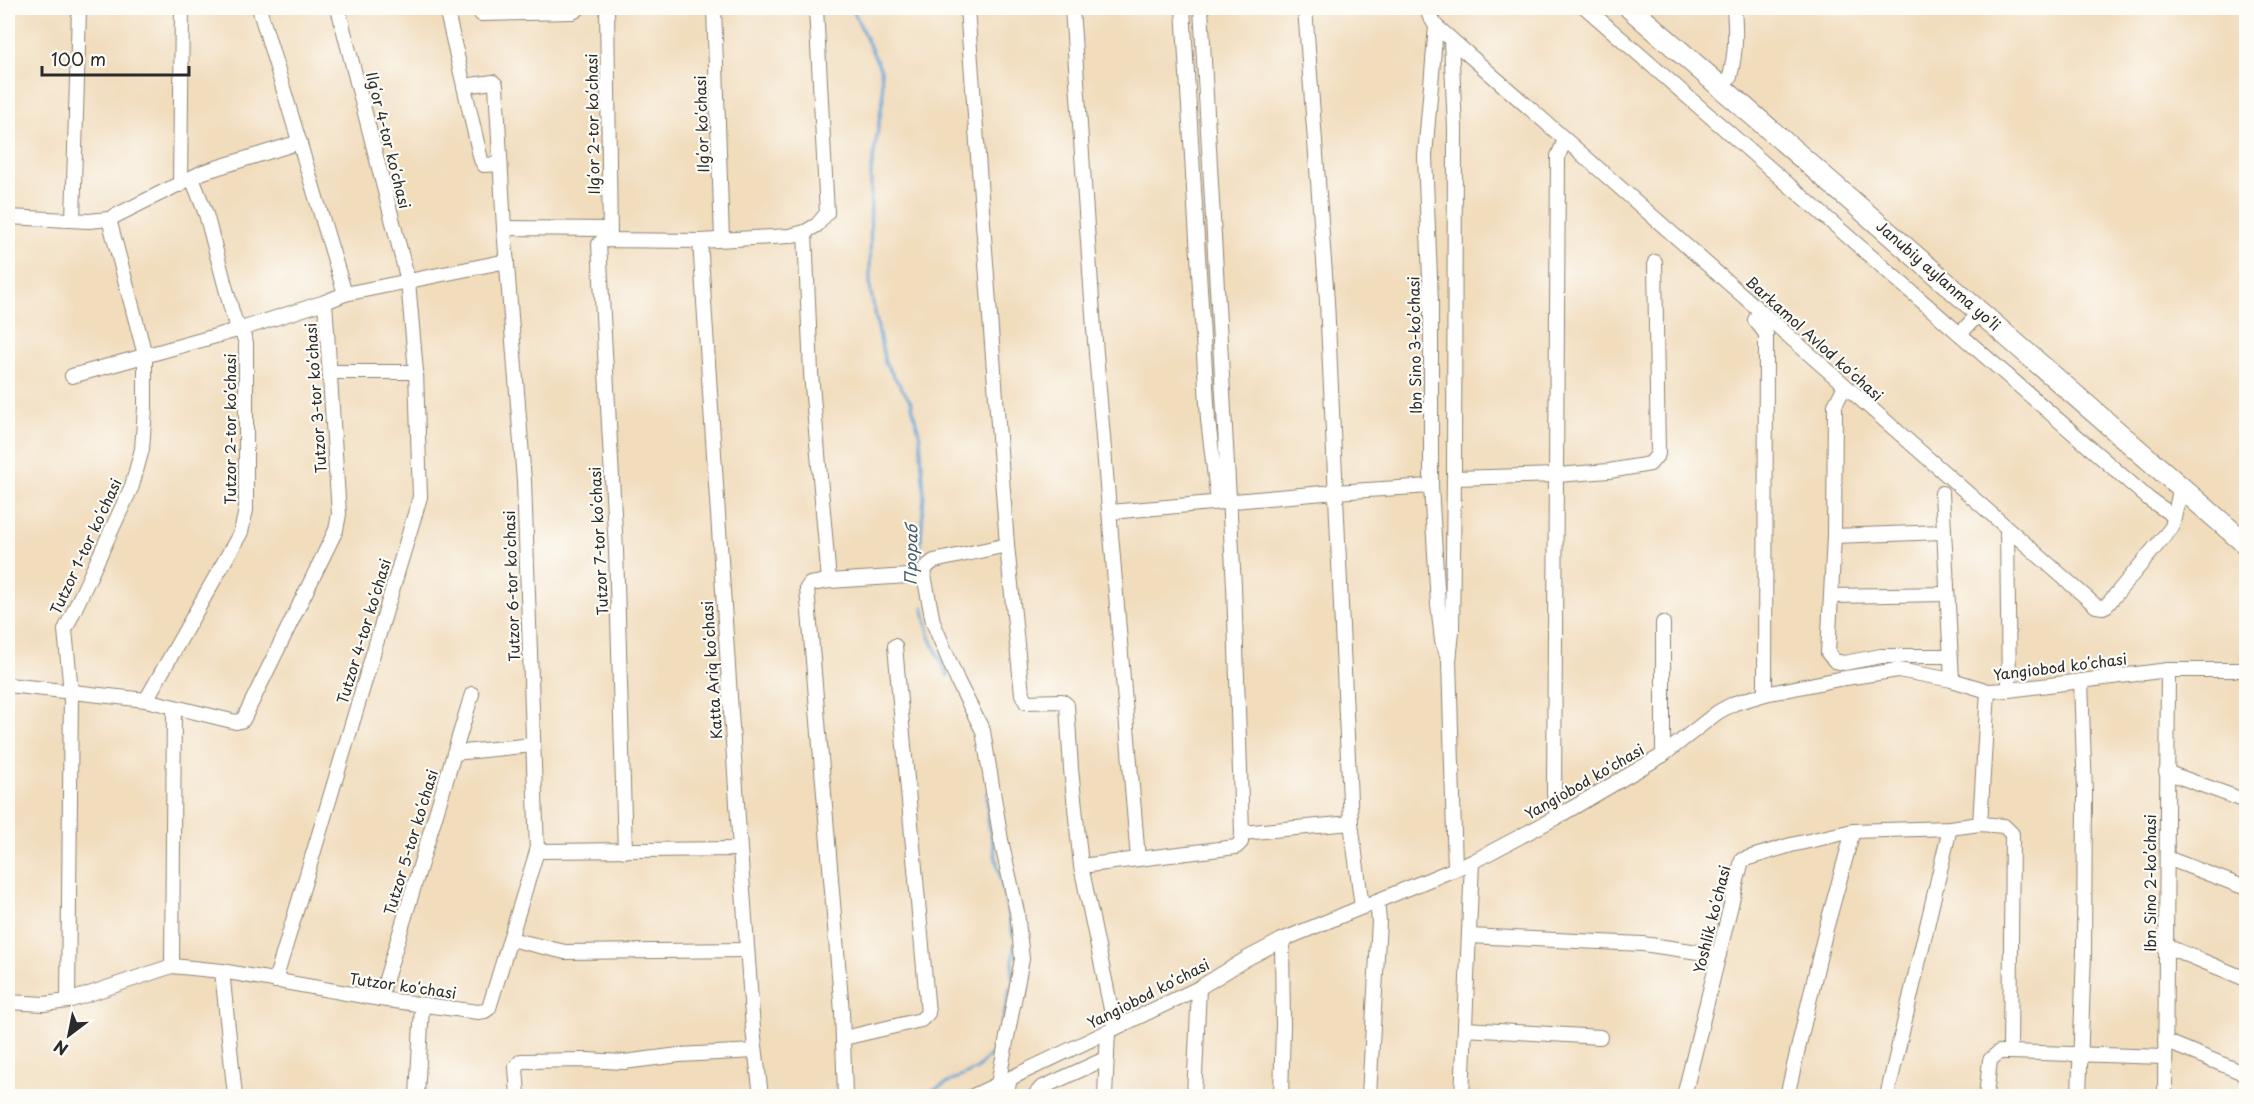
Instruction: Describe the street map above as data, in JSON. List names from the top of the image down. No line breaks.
{"streets":{"highway":["Janubiy aylanma yoʻli"],"street":["Ilgʻor 2-tor koʻchasi","Ilgʻor koʻchasi","Ilgʻor 4-tor koʻchasi","Barkamol Avlod koʻchasi","Ibn Sino 3-koʼchasi","Tutzor 3-tor koʻchasi","Tutzor 2-tor koʻchasi","Tutzor 7-tor koʻchasi","Tutzor 1-tor koʻchasi","Tutzor 6-tor koʻchasi","Tutzor 4-tor koʻchasi","Yangiobod koʻchasi","Katta Ariq koʻchasi","Tutzor 5-tor koʻchasi","Ibn Sino 2-koʼchasi","Yoshlik koʻchasi","Tutzor koʻchasi"]},"crossings":[["Ilgʻor 2-tor koʻchasi","Tutzor 7-tor koʻchasi"],["Ilgʻor 4-tor koʻchasi","Tutzor 3-tor koʻchasi"],["Ilgʻor 4-tor koʻchasi","Tutzor 4-tor koʻchasi"],["Janubiy aylanma yoʻli","Barkamol Avlod koʻchasi"],["Barkamol Avlod koʻchasi","Ibn Sino 3-koʼchasi"],["Ibn Sino 3-koʼchasi","Yangiobod koʻchasi"],["Tutzor 3-tor koʻchasi","Tutzor 2-tor koʻchasi"],["Tutzor 3-tor koʻchasi","Tutzor 1-tor koʻchasi"],["Tutzor 3-tor koʻchasi","Tutzor 6-tor koʻchasi"],["Tutzor 3-tor koʻchasi","Tutzor 4-tor koʻchasi"],["Tutzor 1-tor koʻchasi","Tutzor koʻchasi"],["Tutzor 6-tor koʻchasi","Tutzor koʻchasi"],["Tutzor 4-tor koʻchasi","Tutzor koʻchasi"],["Yangiobod koʻchasi","Ibn Sino 2-koʼchasi"],["Tutzor 5-tor koʻchasi","Tutzor koʻchasi"]],"water":["Прораб"],"scale_bar":"100 m","north":"bottom left"}
